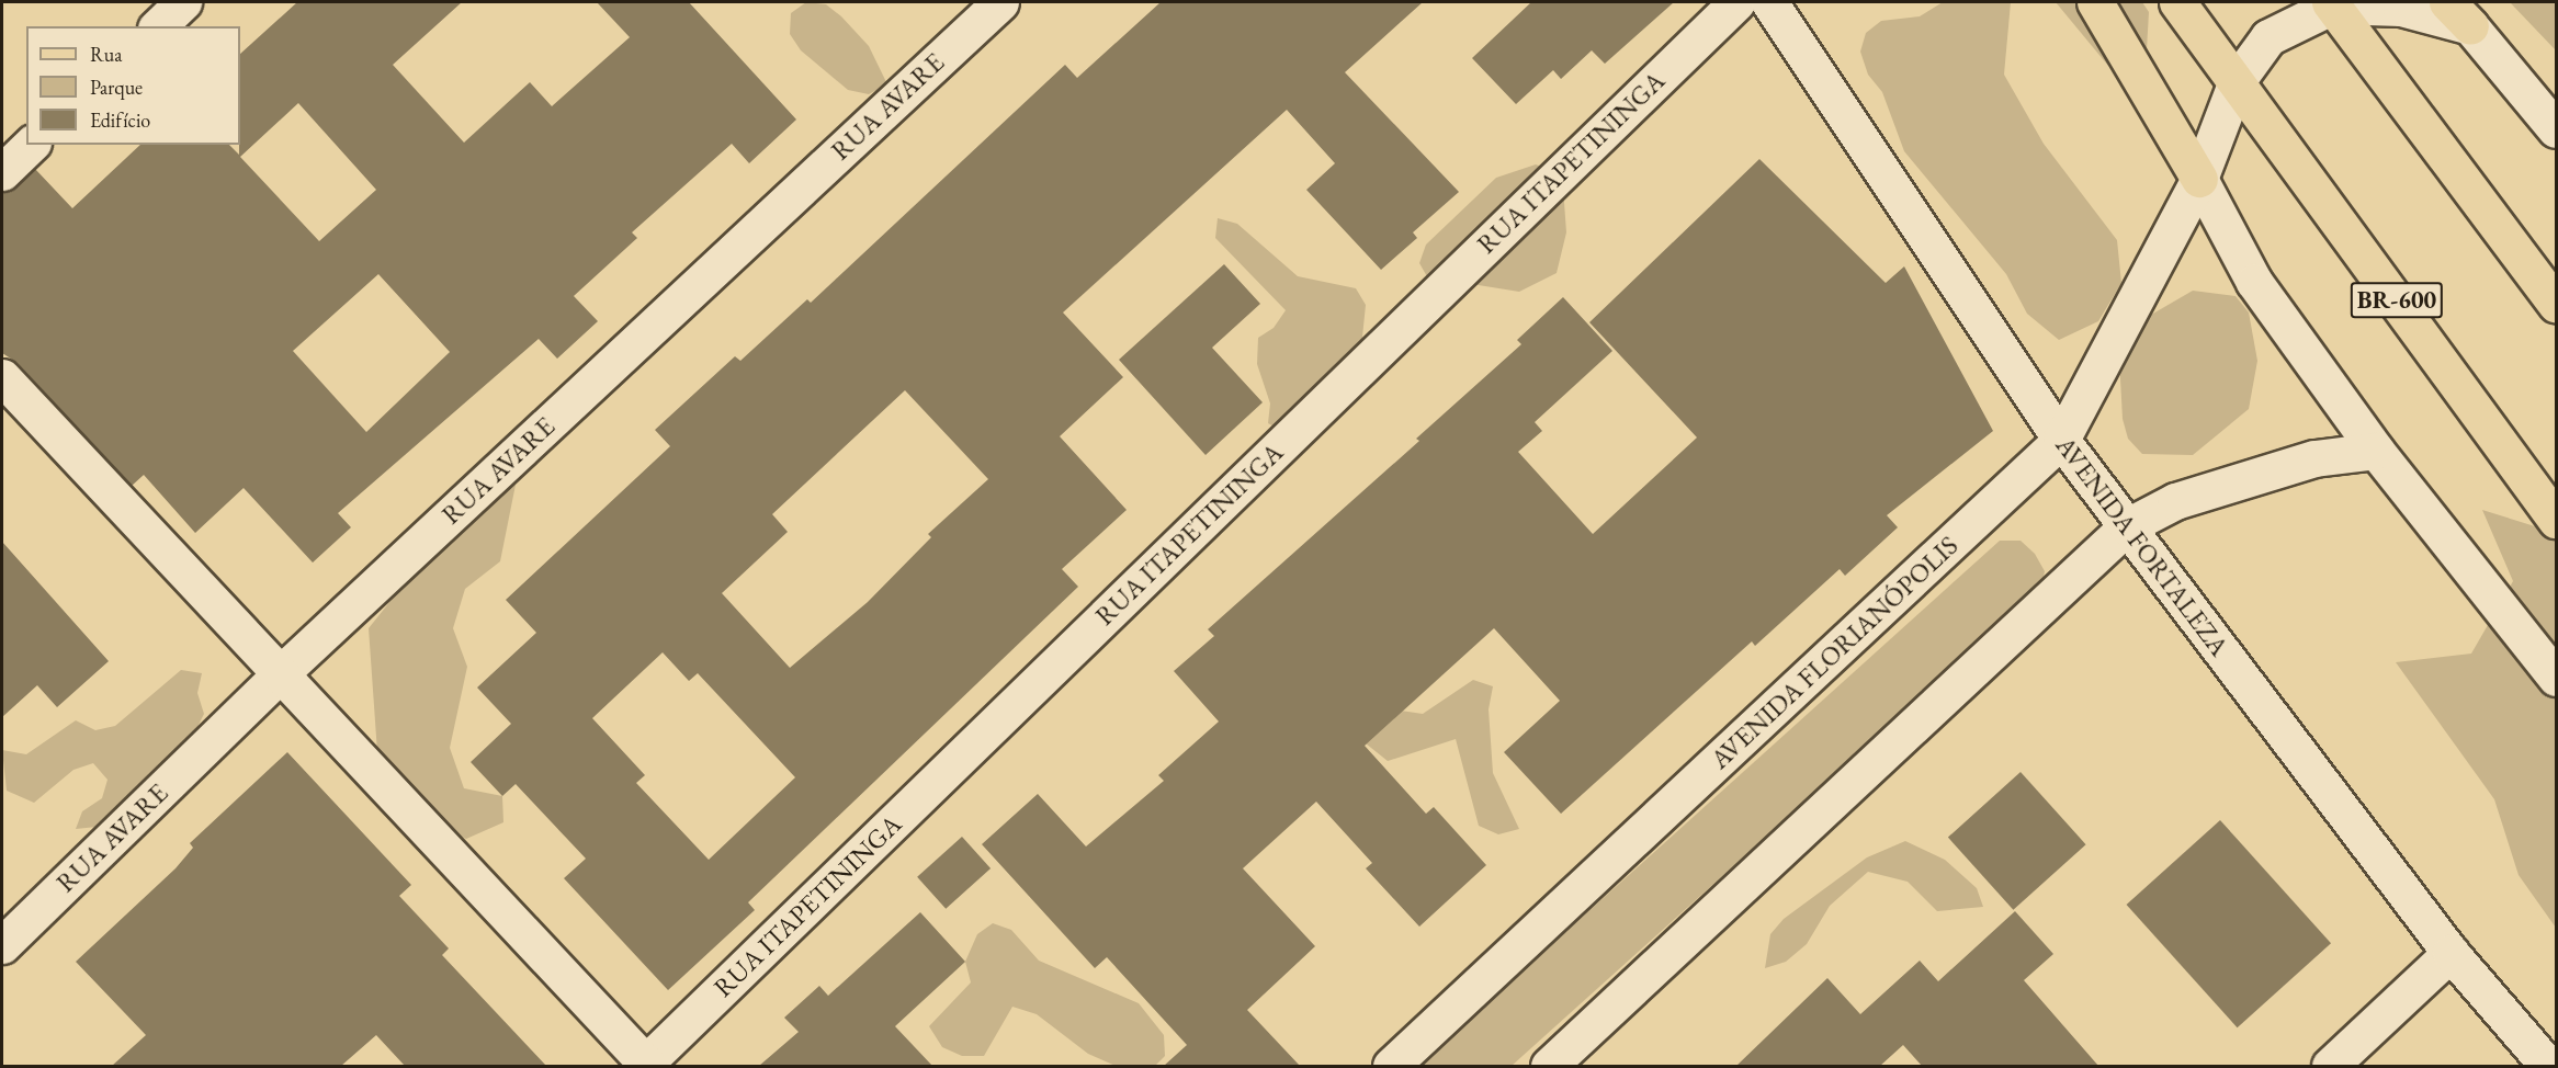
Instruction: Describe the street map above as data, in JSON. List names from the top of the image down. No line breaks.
{"streets":{"main road":["BR-600"],"street":["RUA AVARE","RUA ITAPETININGA","AVENIDA FORTALEZA","AVENIDA FLORIANÓPOLIS"]},"crossings":[["BR-600","AVENIDA FLORIANÓPOLIS"],["AVENIDA FORTALEZA","AVENIDA FLORIANÓPOLIS"]],"legend":["Rua","Parque","Edifício"]}
